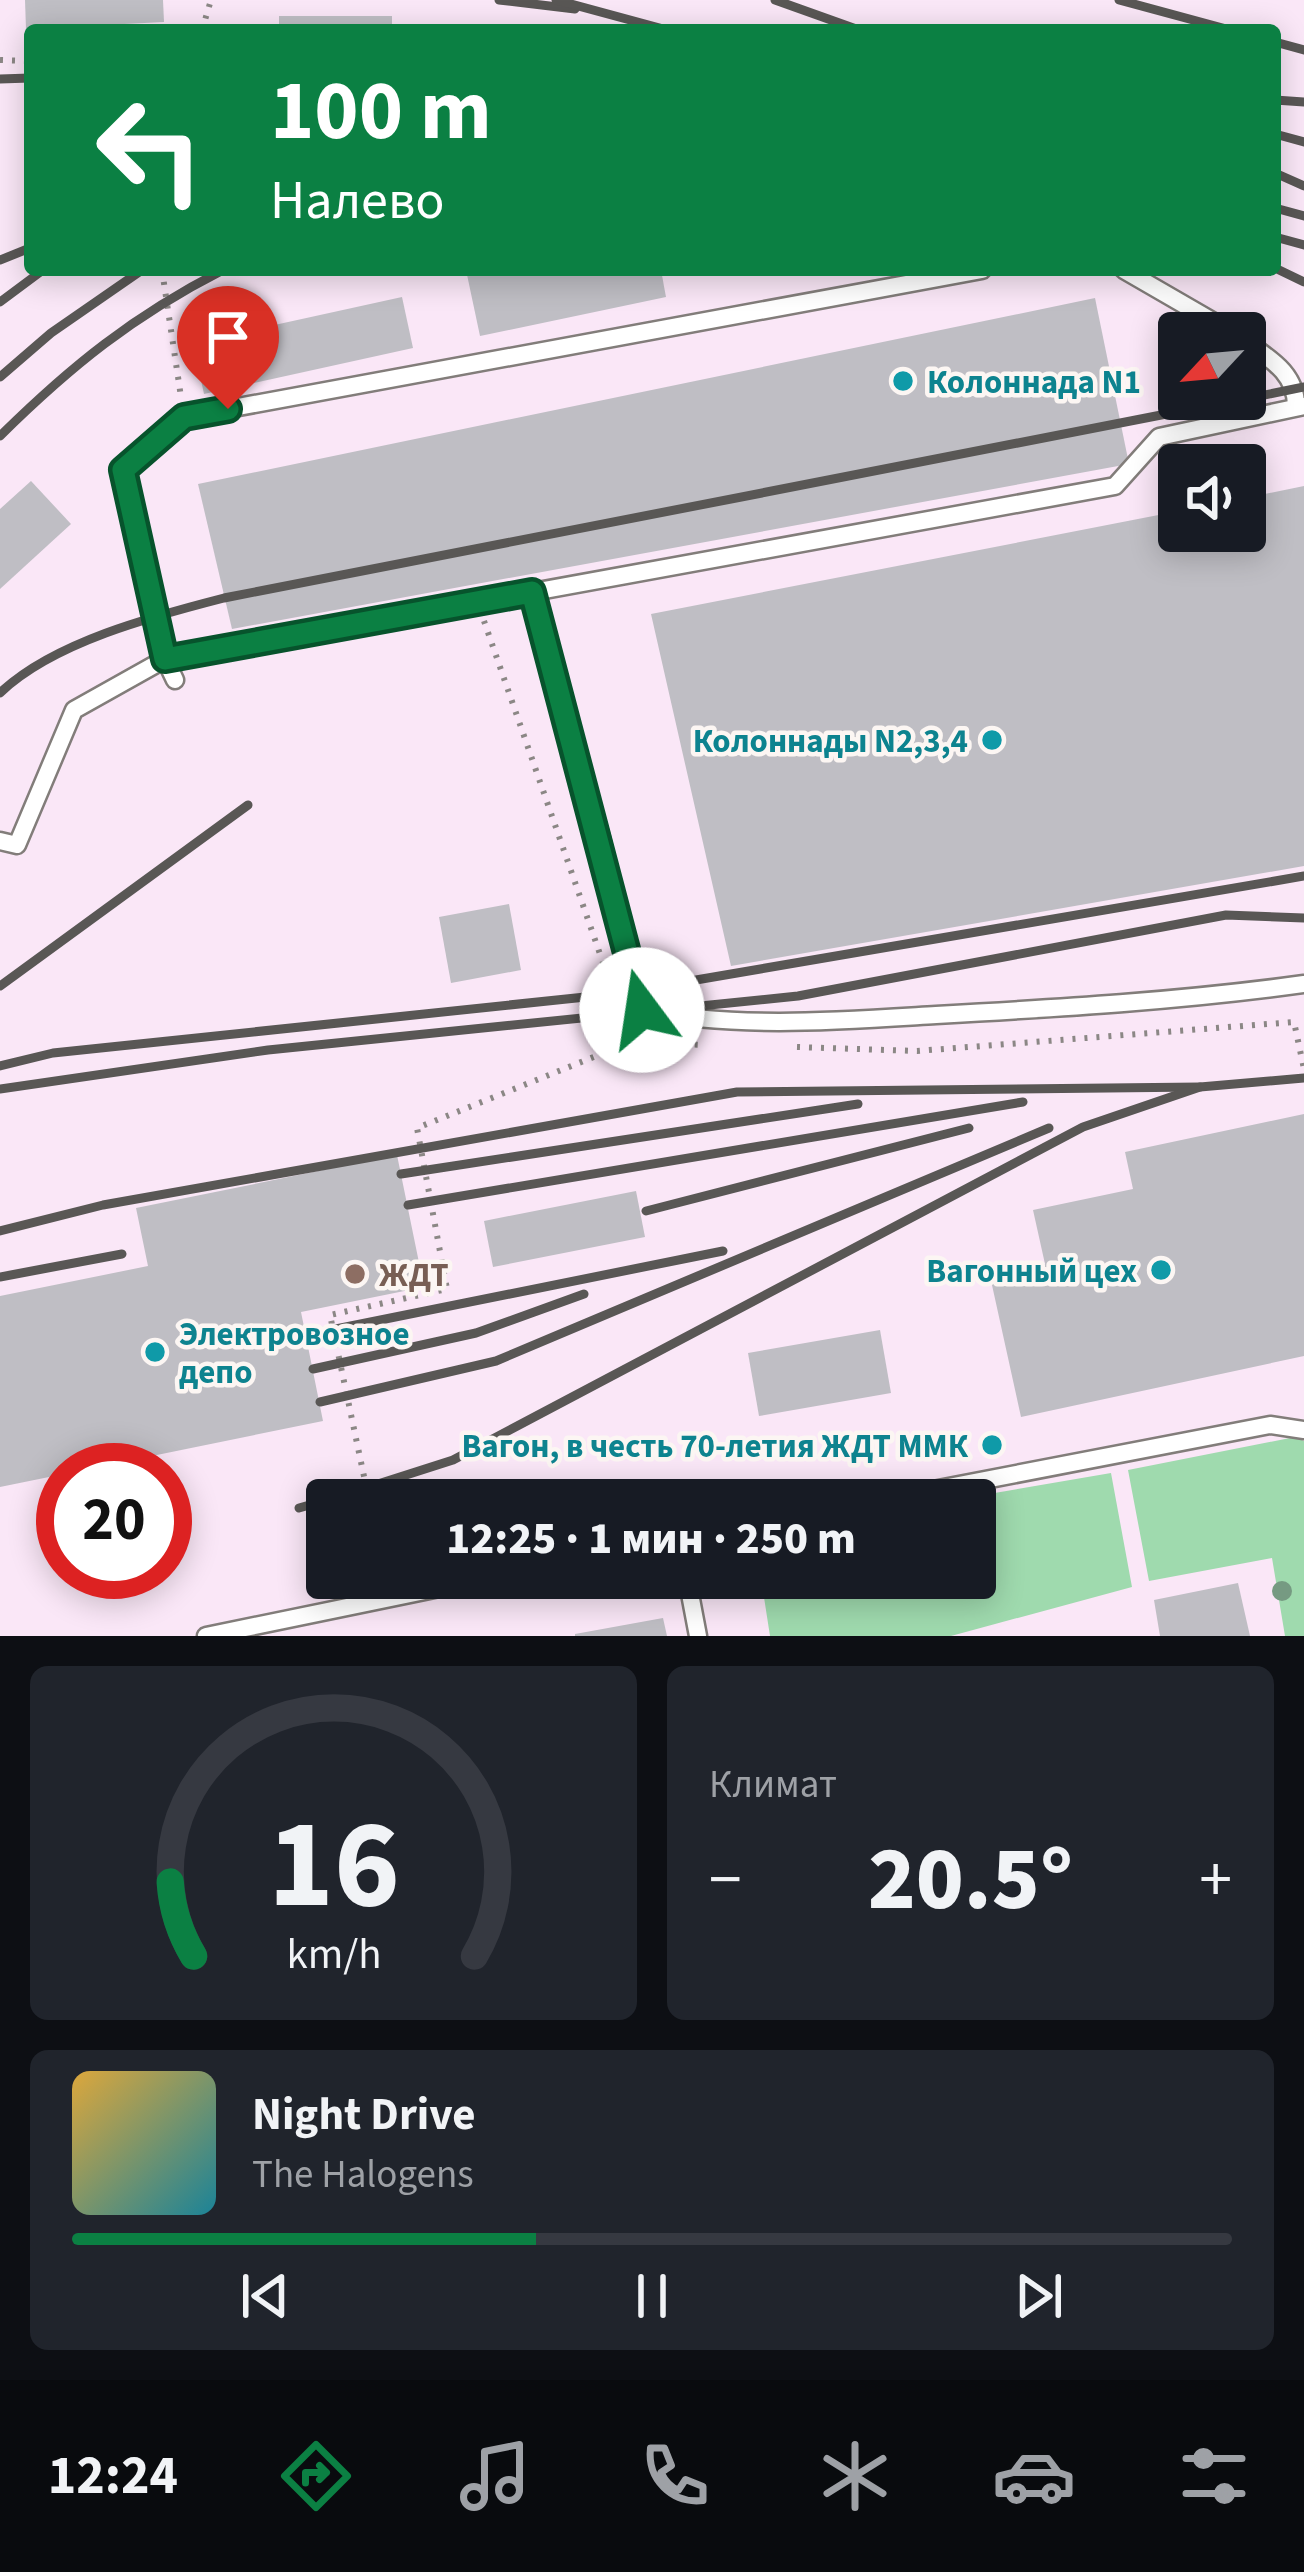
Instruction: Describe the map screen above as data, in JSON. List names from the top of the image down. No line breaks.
{"places":["Колоннада N1","Колоннады N2,3,4","Вагонный цех","ЖДТ","Электровозное депо","Вагон, в честь 70-летия ЖДТ ММК"],"north":"bottom left","page":{"turn":["100 m","Налево"],"limit":"20","trip":"12:25 · 1 мин · 250 m","tile":"Климат","heat":["−","20.5°","+"],"song":["Night Drive","The Halogens"],"tabs":"12:24","gauge":["16","km/h"]}}
